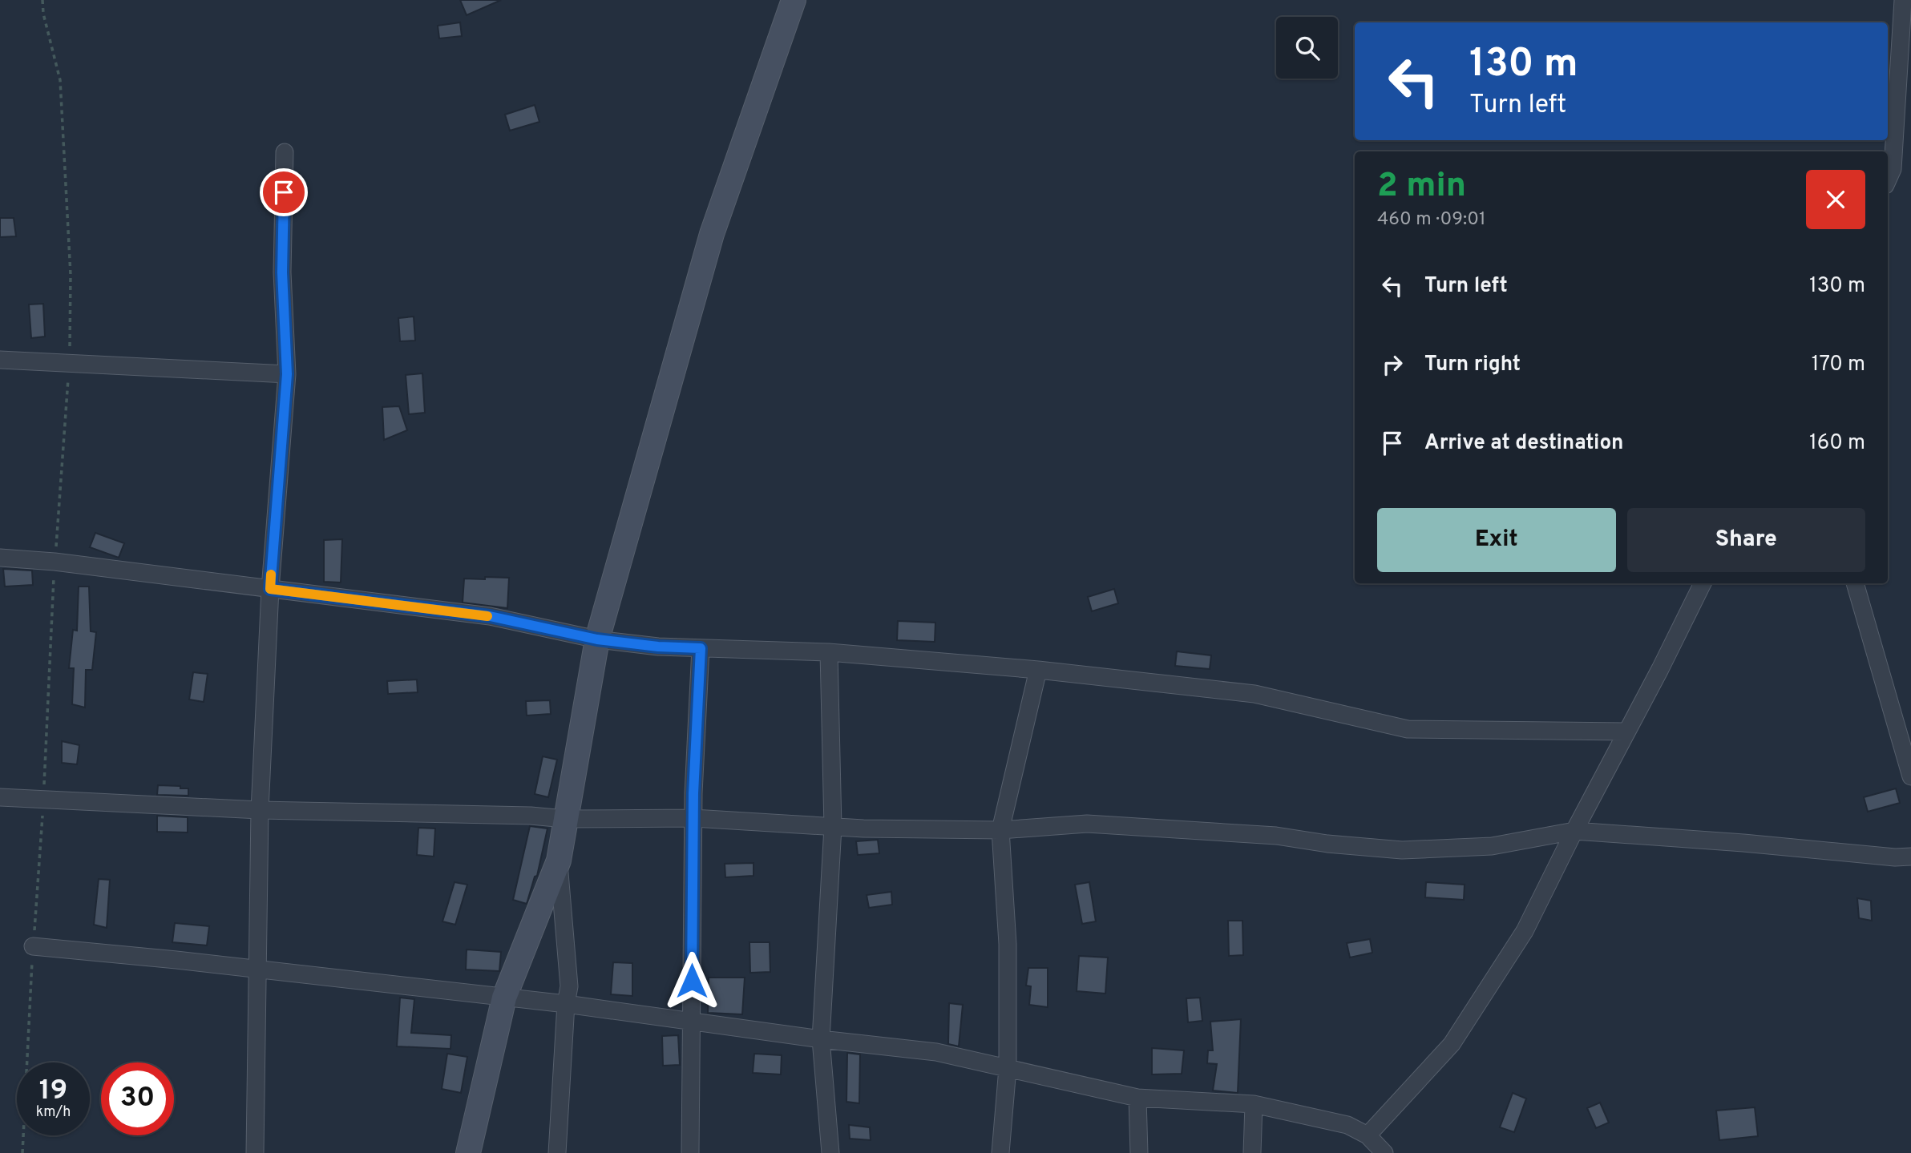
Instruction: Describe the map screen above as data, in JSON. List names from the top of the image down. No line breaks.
{"page":{"turn":["130 m","Turn left"],"heading":["2 min","460 m · 09:01"],"list":[{"name":"Turn left","value":"130 m"},{"name":"Turn right","value":"170 m"},{"name":"Arrive at destination","value":"160 m"}],"buttons":["Exit","Share"],"speed":"19 km/h","limit":"30"}}
